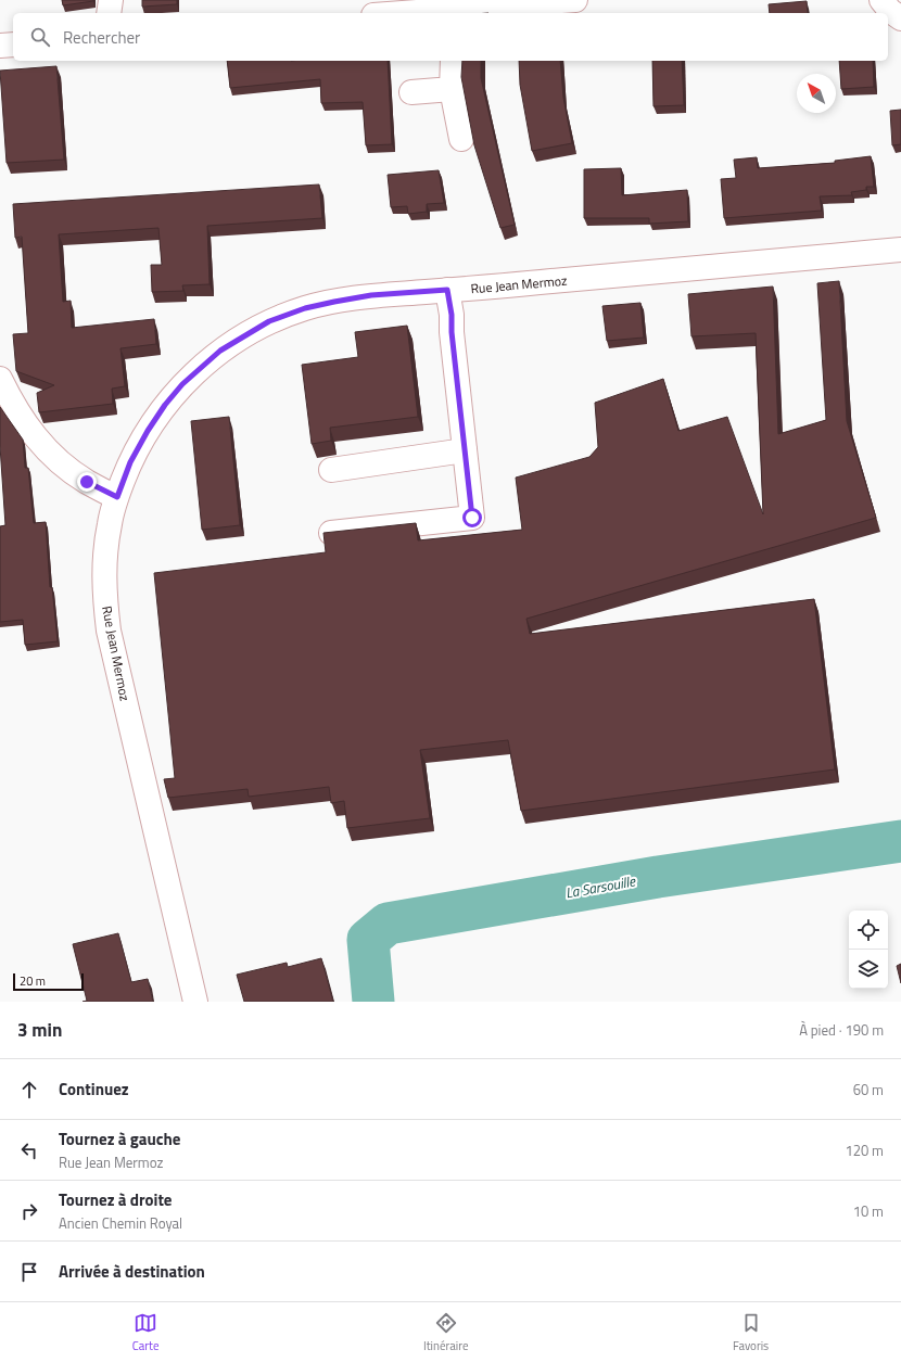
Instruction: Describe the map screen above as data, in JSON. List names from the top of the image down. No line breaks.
{"streets":{"street":["Rue Jean Mermoz"]},"water":["La Sarsouille"],"scale_bar":"20 m","north":"top left","page":{"search":"Rechercher","scale":"20 m","heading":["3 min","À pied · 190 m"],"list":[["Continuez","60 m"],["Tournez à gauche","Rue Jean Mermoz","120 m"],["Tournez à droite","Ancien Chemin Royal","10 m"],"Arrivée à destination"],"nav":["Carte","Itinéraire","Favoris"]}}
